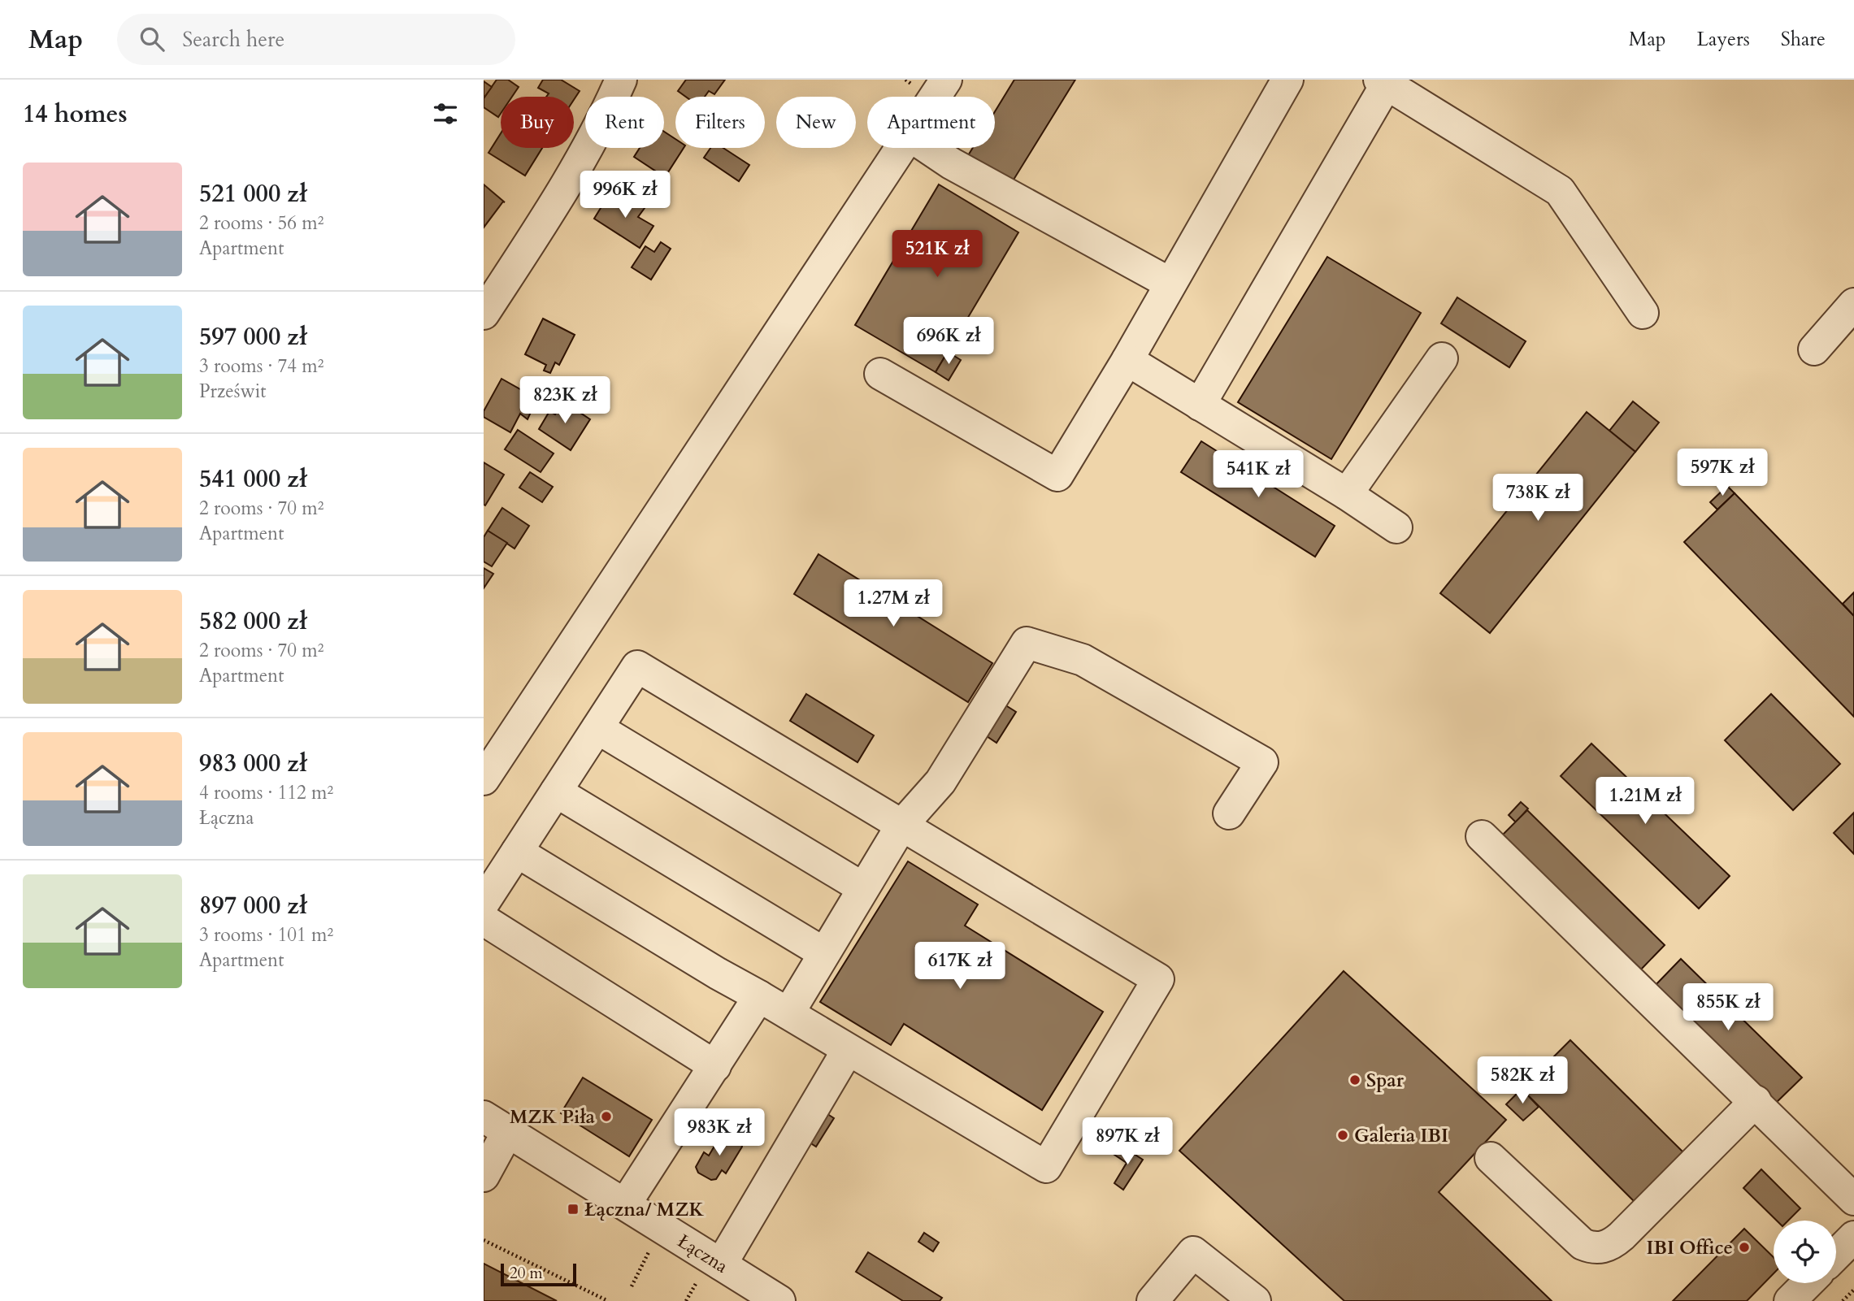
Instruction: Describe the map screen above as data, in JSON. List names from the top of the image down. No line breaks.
{"streets":{"street":["Łączna"]},"places":{"other":["Spar","MZK Piła","Galeria IBI","IBI Office"],"transit":["Łączna/ MZK"]},"scale_bar":"20 m","page":{"header":"Map","search":"Search here","nav":["Map","Layers","Share"],"heading":"14 homes","chip":["Buy","Rent","Filters","New","Apartment"],"list":[{"name":"521 000 zł","note":"2 rooms · 56 m² · Apartment"},{"name":"597 000 zł","note":"3 rooms · 74 m² · Prześwit"},{"name":"541 000 zł","note":"2 rooms · 70 m² · Apartment"},{"name":"582 000 zł","note":"2 rooms · 70 m² · Apartment"},{"name":"983 000 zł","note":"4 rooms · 112 m² · Łączna"},{"name":"897 000 zł","note":"3 rooms · 101 m² · Apartment"}],"price":["996K zł","521K zł","696K zł","823K zł","597K zł","541K zł","738K zł","1.27M zł","1.21M zł","617K zł","855K zł","582K zł","983K zł","897K zł"],"scale":"20 m"}}
